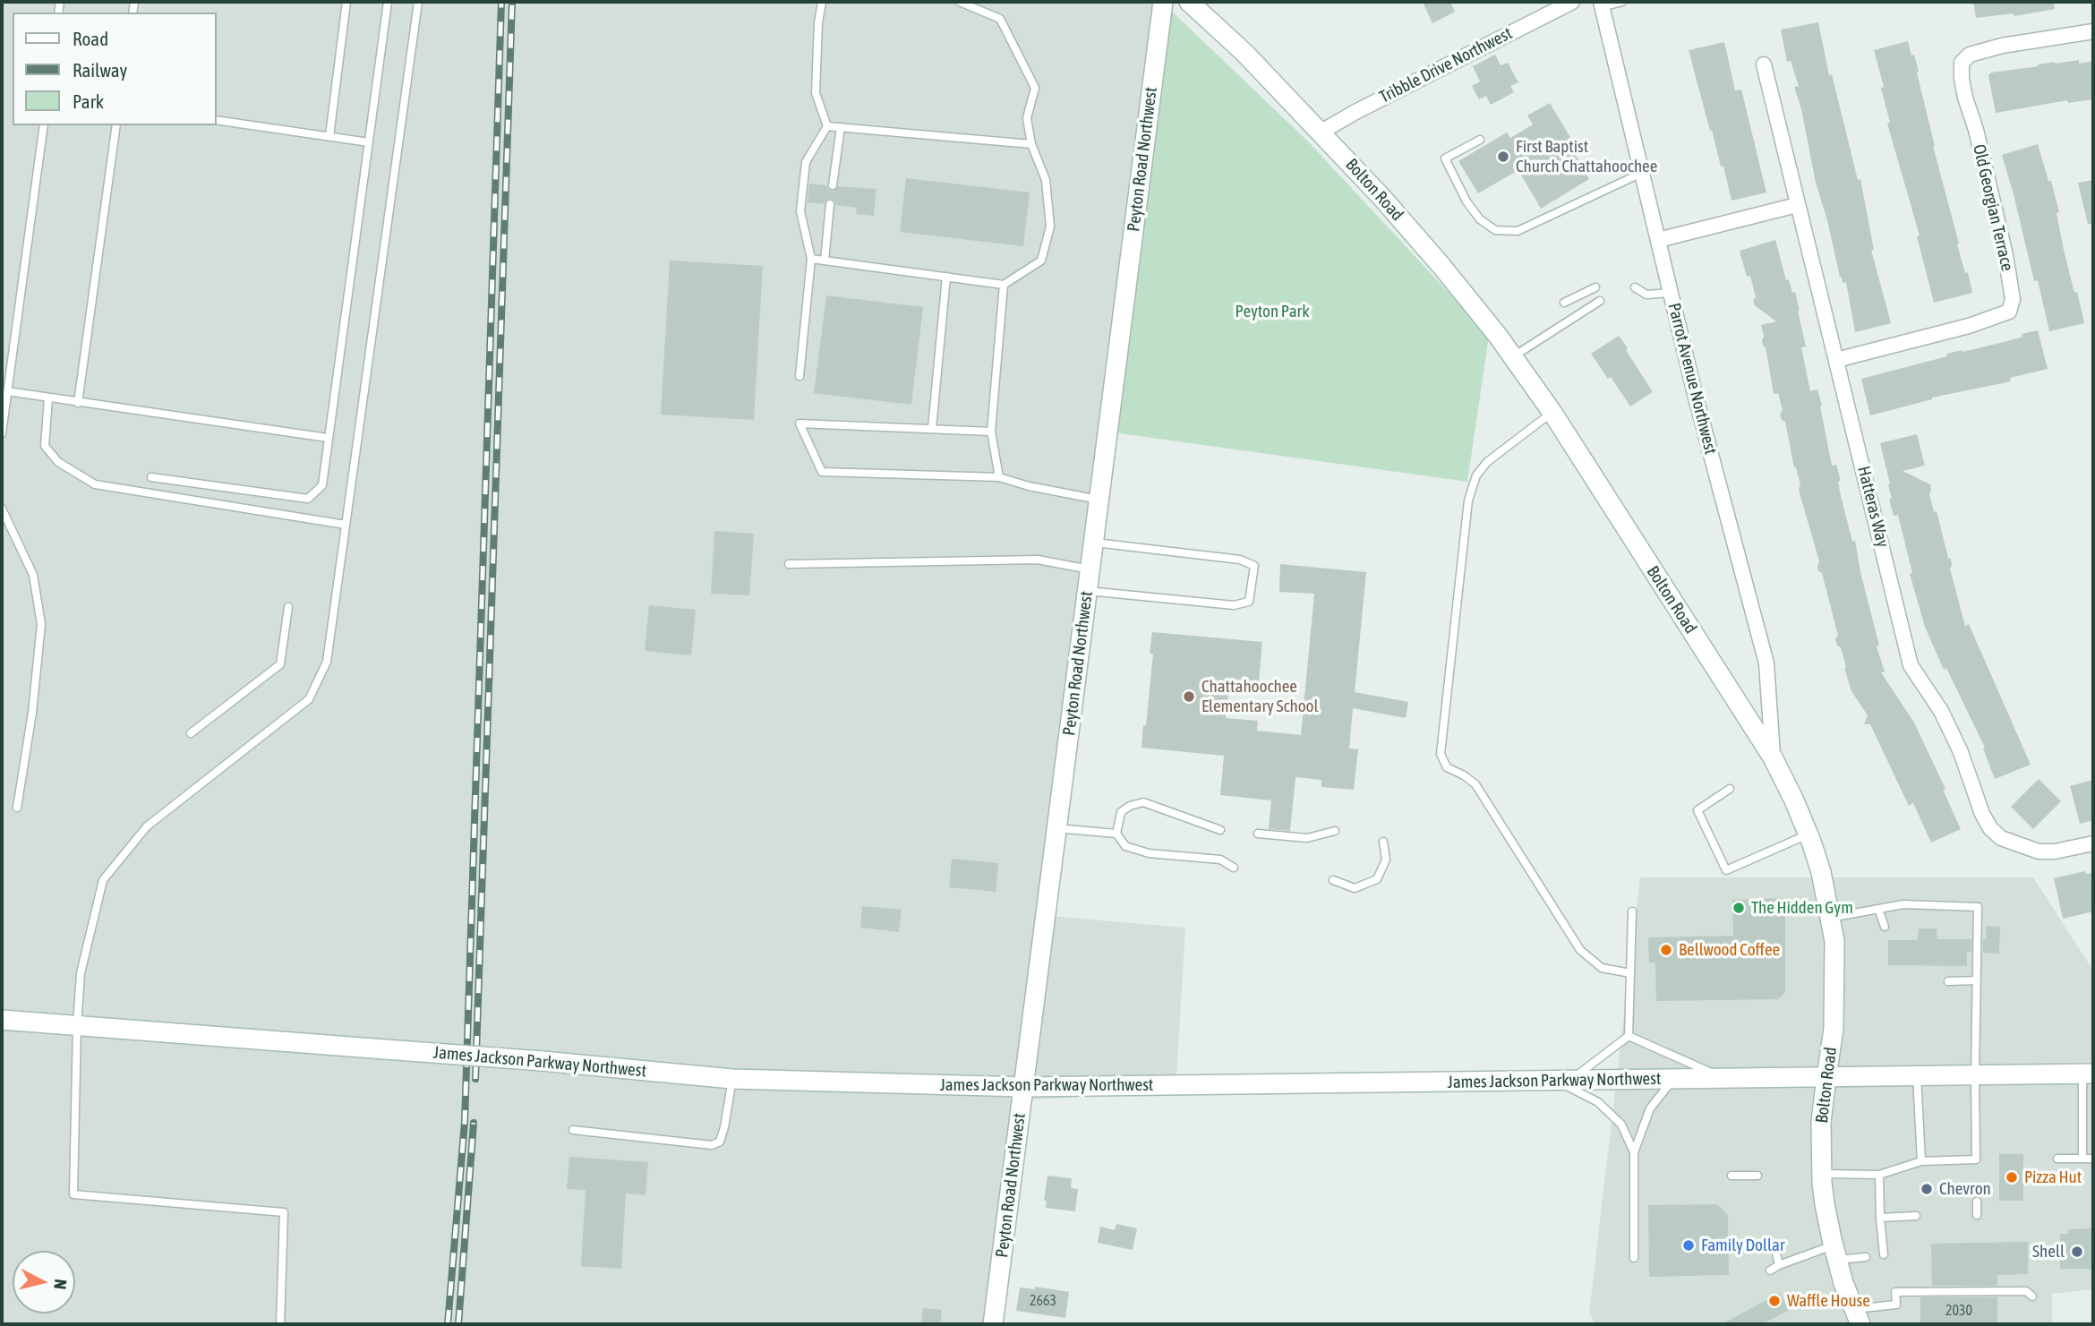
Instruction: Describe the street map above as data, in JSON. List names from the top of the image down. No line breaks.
{"streets":{"main road":["Peyton Road Northwest","Bolton Road","James Jackson Parkway Northwest"],"street":["Tribble Drive Northwest","Old Georgian Terrace","Parrot Avenue Northwest","Hatteras Way"]},"crossings":[["Tribble Drive Northwest","Bolton Road"],["Peyton Road Northwest","James Jackson Parkway Northwest"],["Bolton Road","Parrot Avenue Northwest"],["Bolton Road","James Jackson Parkway Northwest"],["Old Georgian Terrace","Hatteras Way"]],"parks":["Peyton Park"],"places":["First Baptist Church Chattahoochee","Chattahoochee Elementary School","The Hidden Gym","Bellwood Coffee","Pizza Hut","Chevron","Family Dollar","Shell","Waffle House"],"house_numbers":["2663","2030"],"legend":["Road","Railway","Park"],"north":"right"}
